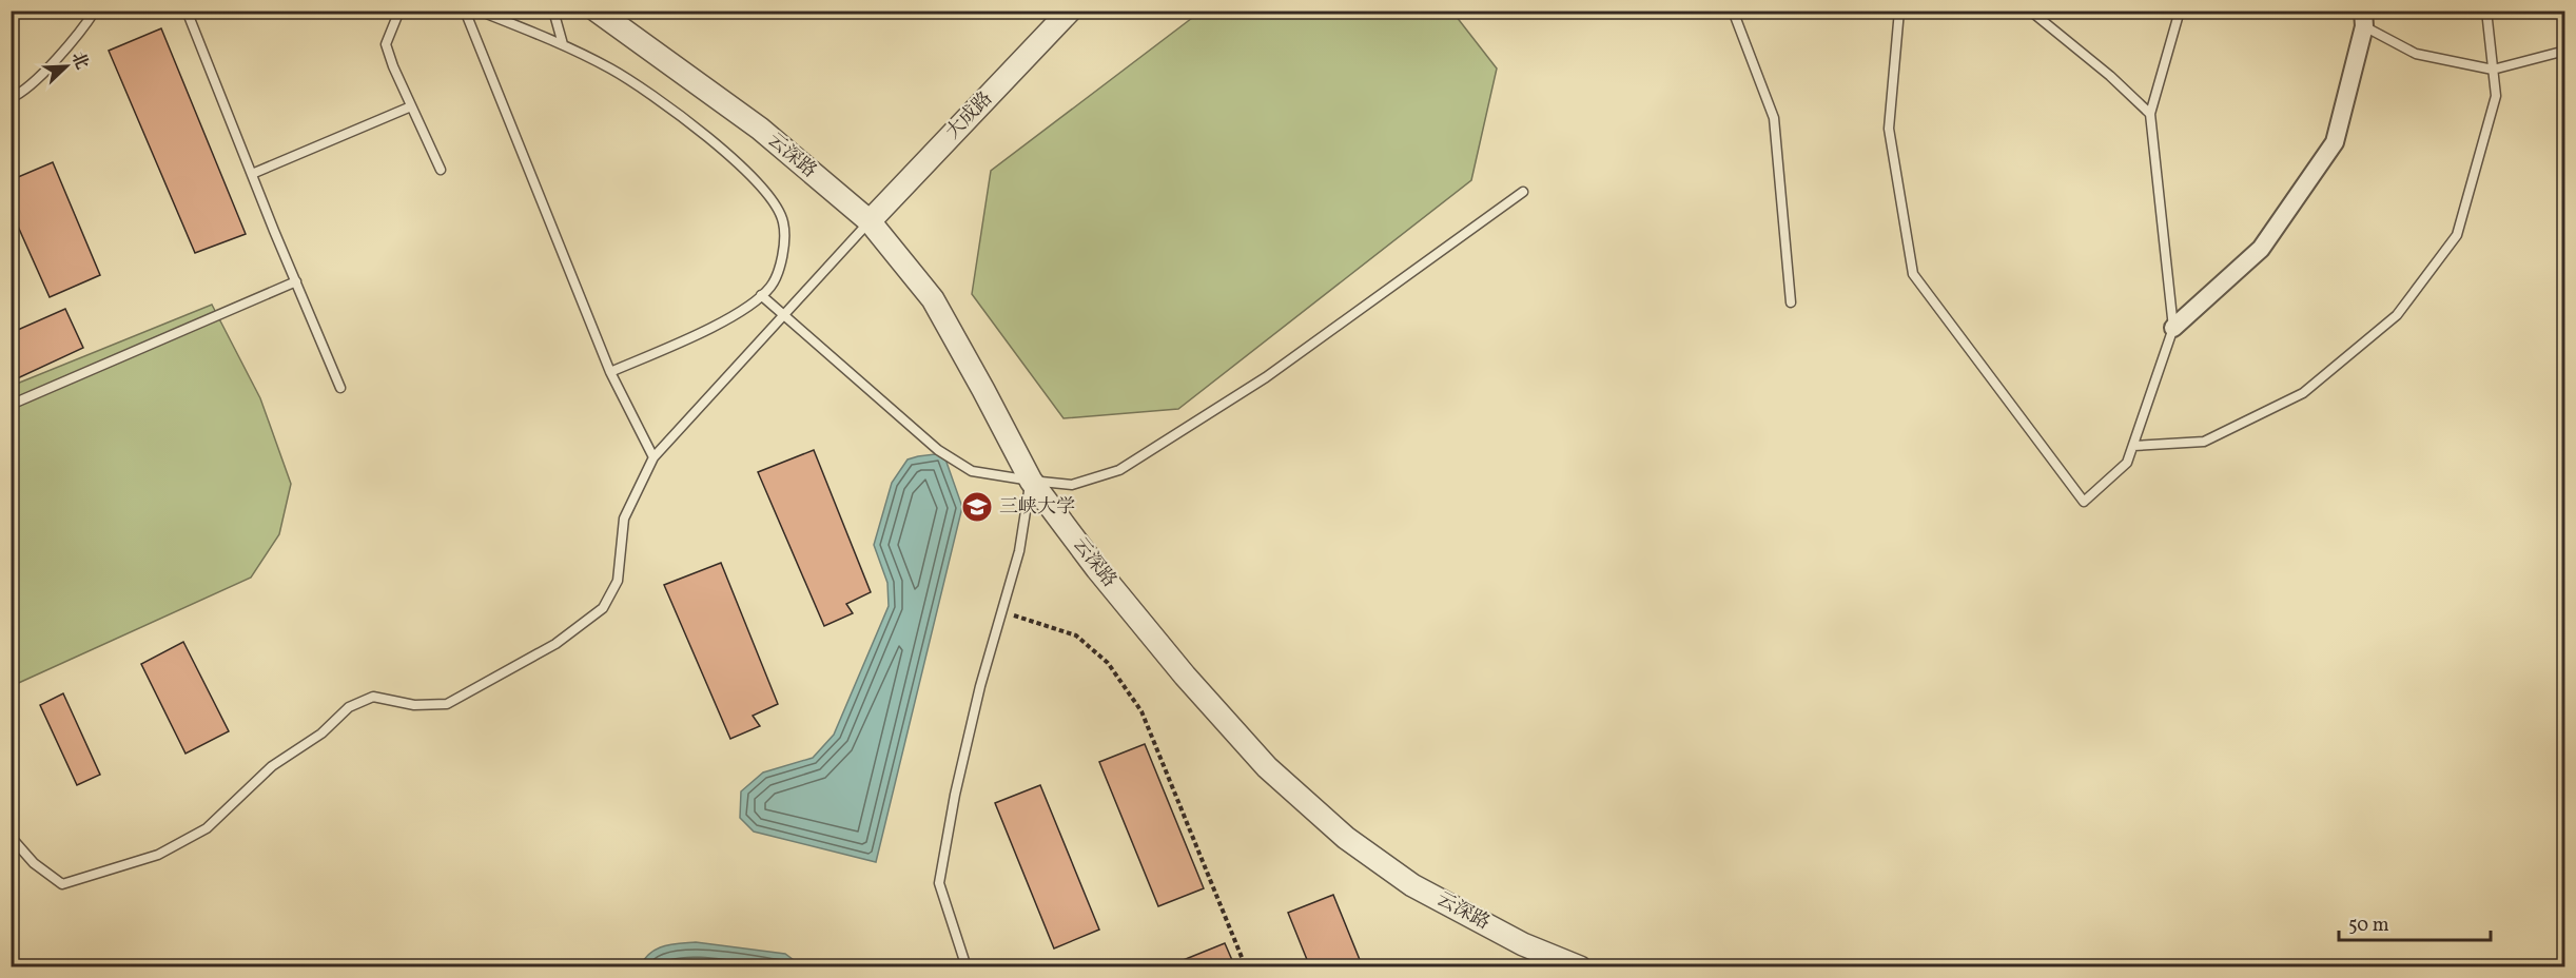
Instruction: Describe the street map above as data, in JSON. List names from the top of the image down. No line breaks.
{"streets":{"street":["大成路","云深路"]},"crossings":[["大成路","云深路"]],"places":{"school or university":["三峡大学"]},"scale_bar":"50 m","north":"top right"}
